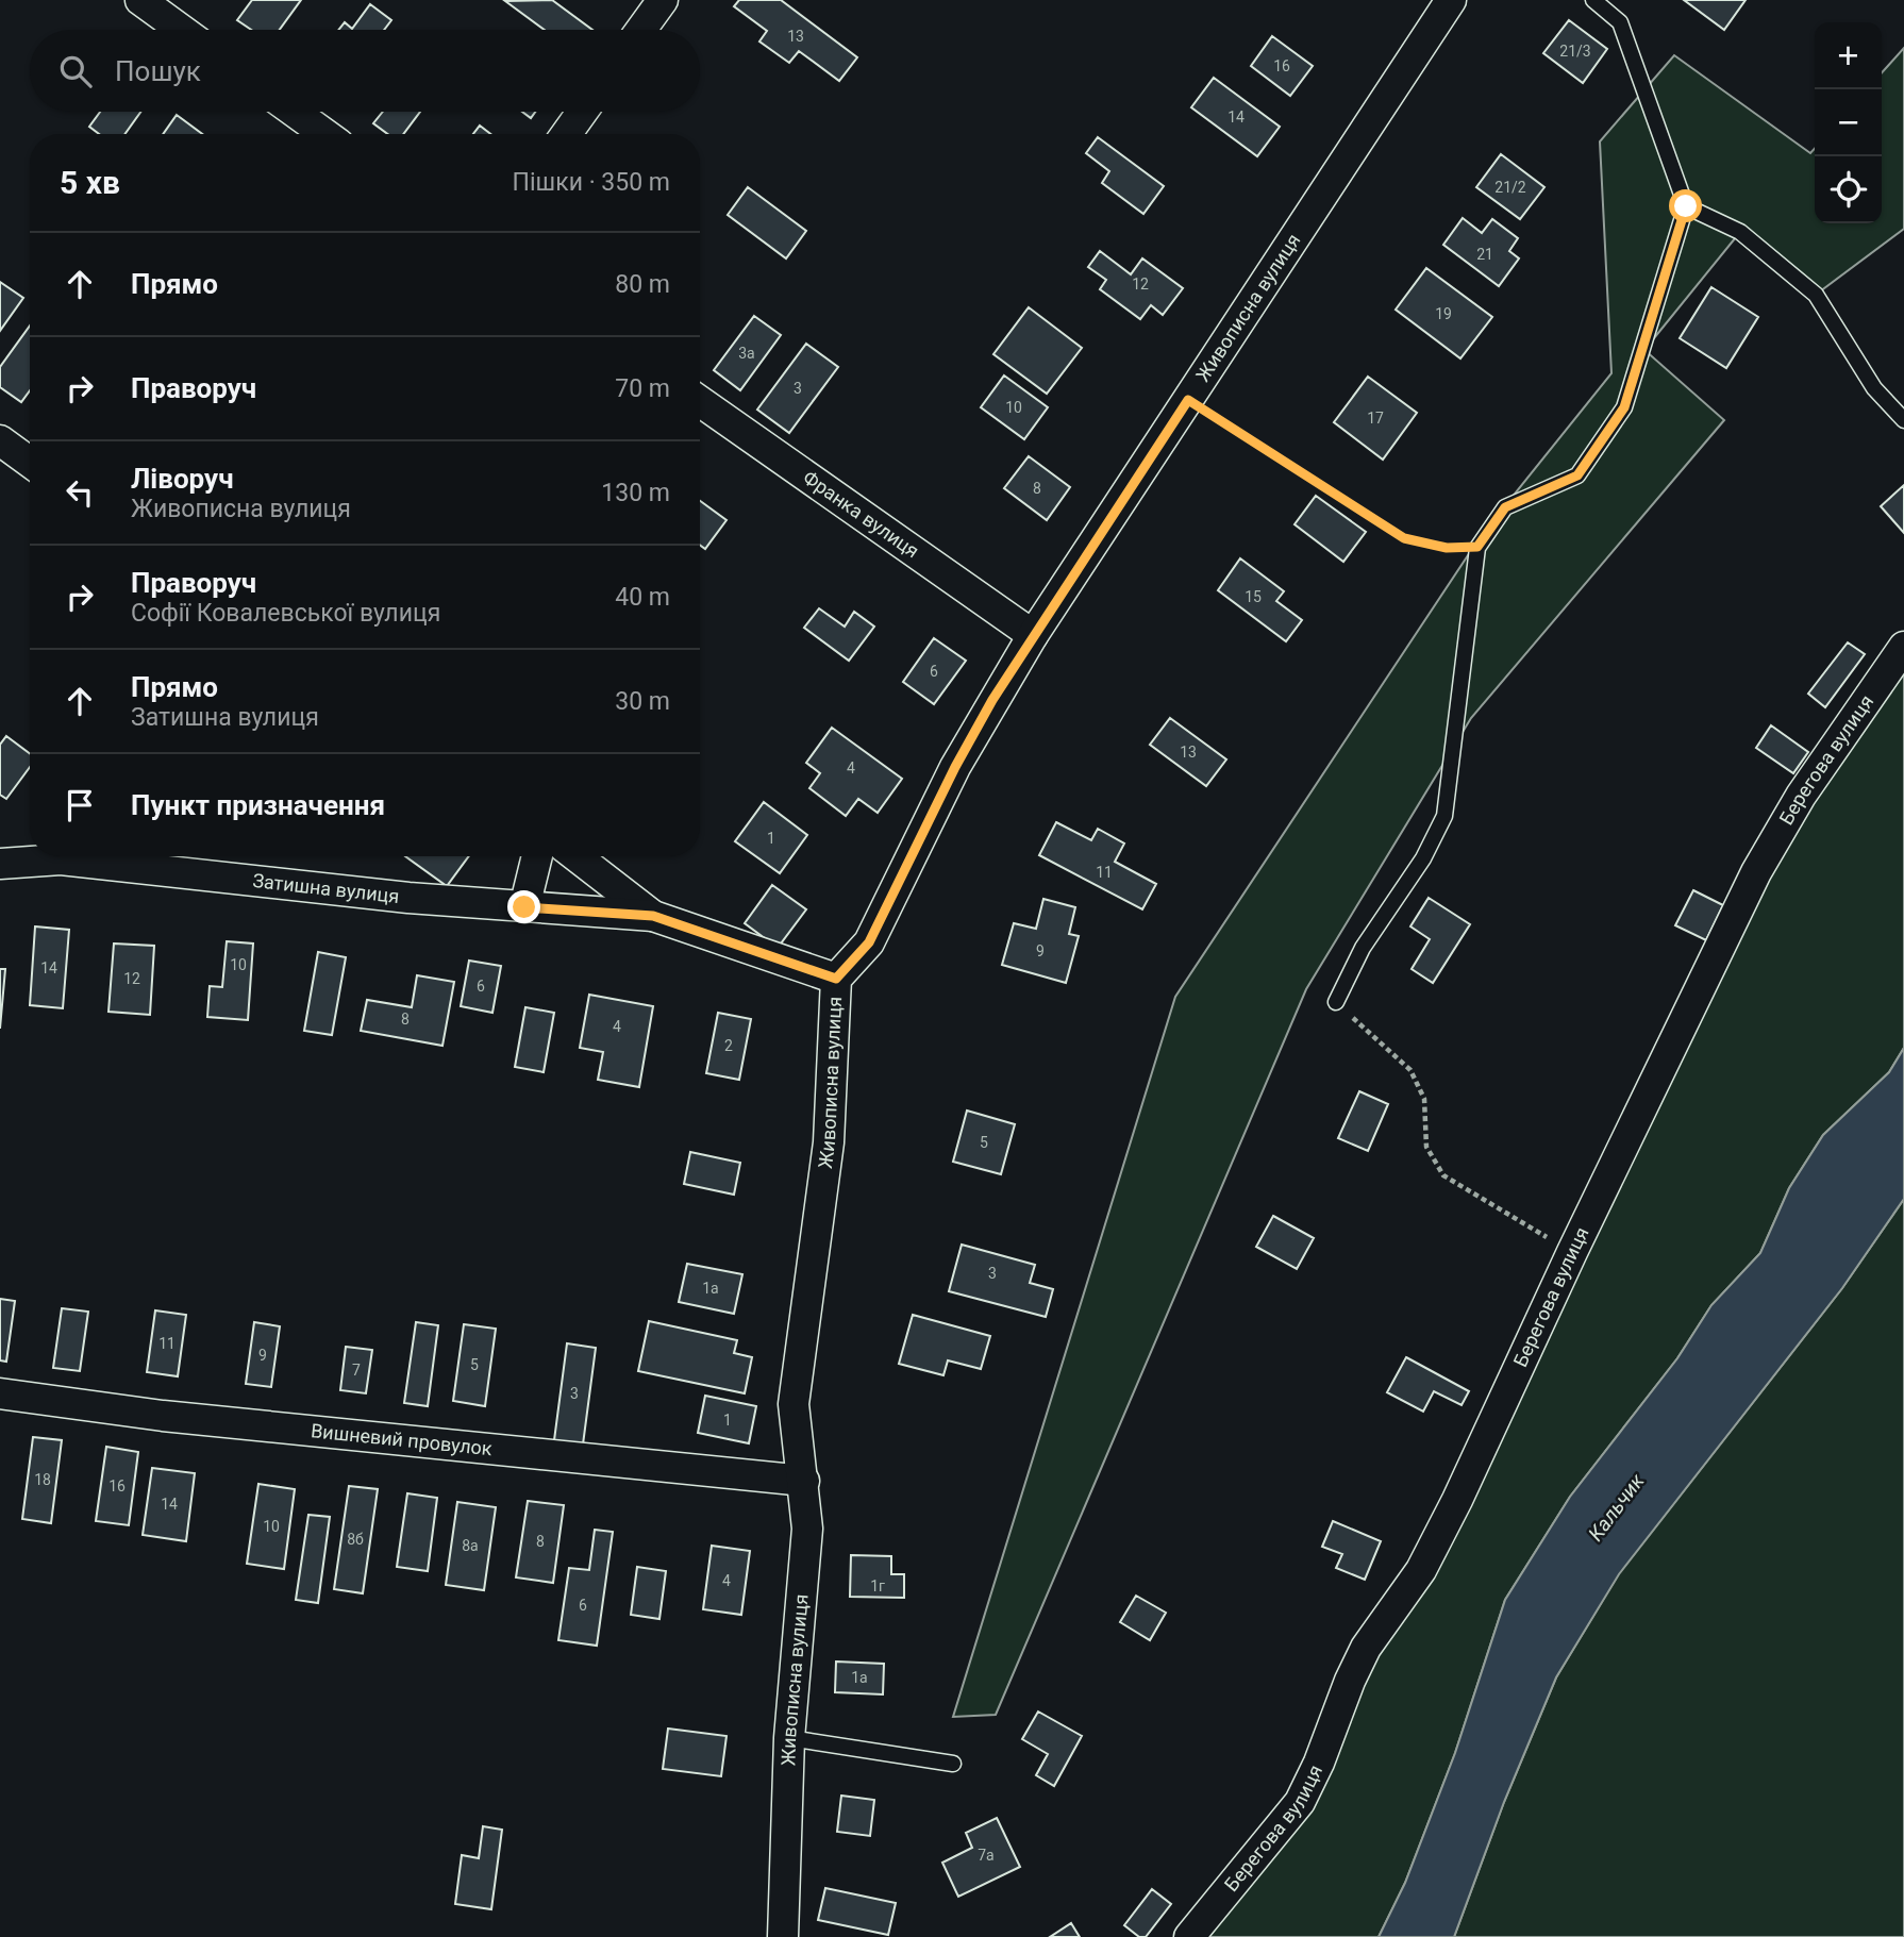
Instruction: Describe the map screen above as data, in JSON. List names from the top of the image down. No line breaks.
{"streets":{"street":["Живописна вулиця","Франка вулиця","Берегова вулиця","Затишна вулиця","Вишневий провулок"]},"crossings":[["Живописна вулиця","Франка вулиця"],["Живописна вулиця","Вишневий провулок"]],"water":["Кальчик"],"house_numbers":["13","21/3","16","14","21/2","21","12","19","3а","3","10","17","8","15","6","13","4","1","11","9","10","14","12","6","8","4","2","5","3","1а","11","9","5","7","3","1","18","16","14","10","8б","8","8а","4","1г","6","1а","7а"],"page":{"map_buttons":["+","−"],"search":"Пошук","heading":["5 хв","Пішки · 350 m"],"list":[["Прямо","80 m"],["Праворуч","70 m"],["Ліворуч","Живописна вулиця","130 m"],["Праворуч","Софії Ковалевської вулиця","40 m"],["Прямо","Затишна вулиця","30 m"],"Пункт призначення"]}}
